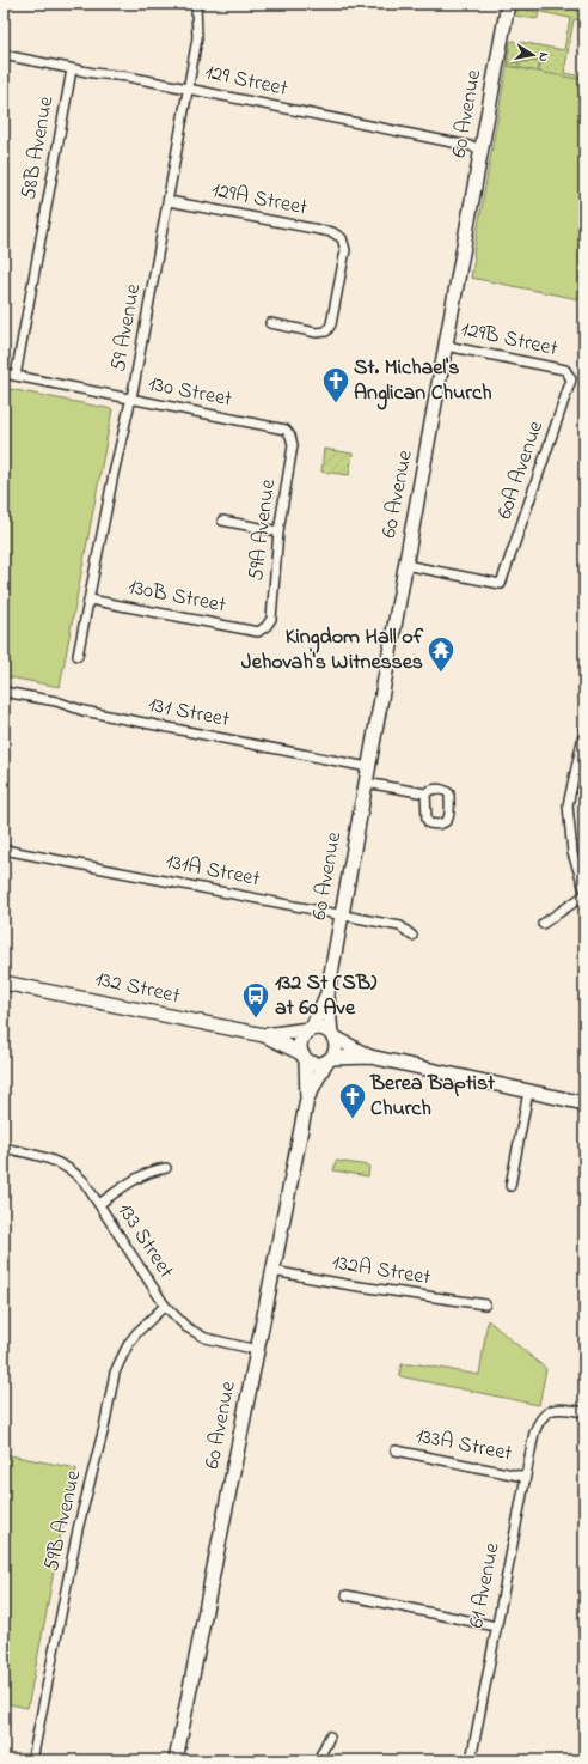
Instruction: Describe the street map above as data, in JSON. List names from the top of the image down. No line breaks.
{"streets":{"street":["129 Street","60 Avenue","58B Avenue","129A Street","59 Avenue","129B Street","130 Street","60A Avenue","59A Avenue","130B Street","131 Street","131A Street","132 Street","133 Street","132A Street","133A Street","59B Avenue","61 Avenue"]},"crossings":[["129 Street","60 Avenue"],["129 Street","58B Avenue"],["129 Street","59 Avenue"],["60 Avenue","129B Street"],["60 Avenue","60A Avenue"],["60 Avenue","131 Street"],["60 Avenue","131A Street"],["60 Avenue","132 Street"],["60 Avenue","133 Street"],["60 Avenue","132A Street"],["58B Avenue","130 Street"],["129A Street","59 Avenue"],["59 Avenue","130 Street"],["59 Avenue","130B Street"],["129B Street","60A Avenue"],["130 Street","59A Avenue"],["59A Avenue","130B Street"],["133 Street","59B Avenue"],["133A Street","61 Avenue"]],"places":{"church":["St. Michael's Anglican Church","Berea Baptist Church"],"temple":["Kingdom Hall of Jehovah's Witnesses"],"bus stop":["132 St (SB) at 60 Ave"]},"north":"right"}
